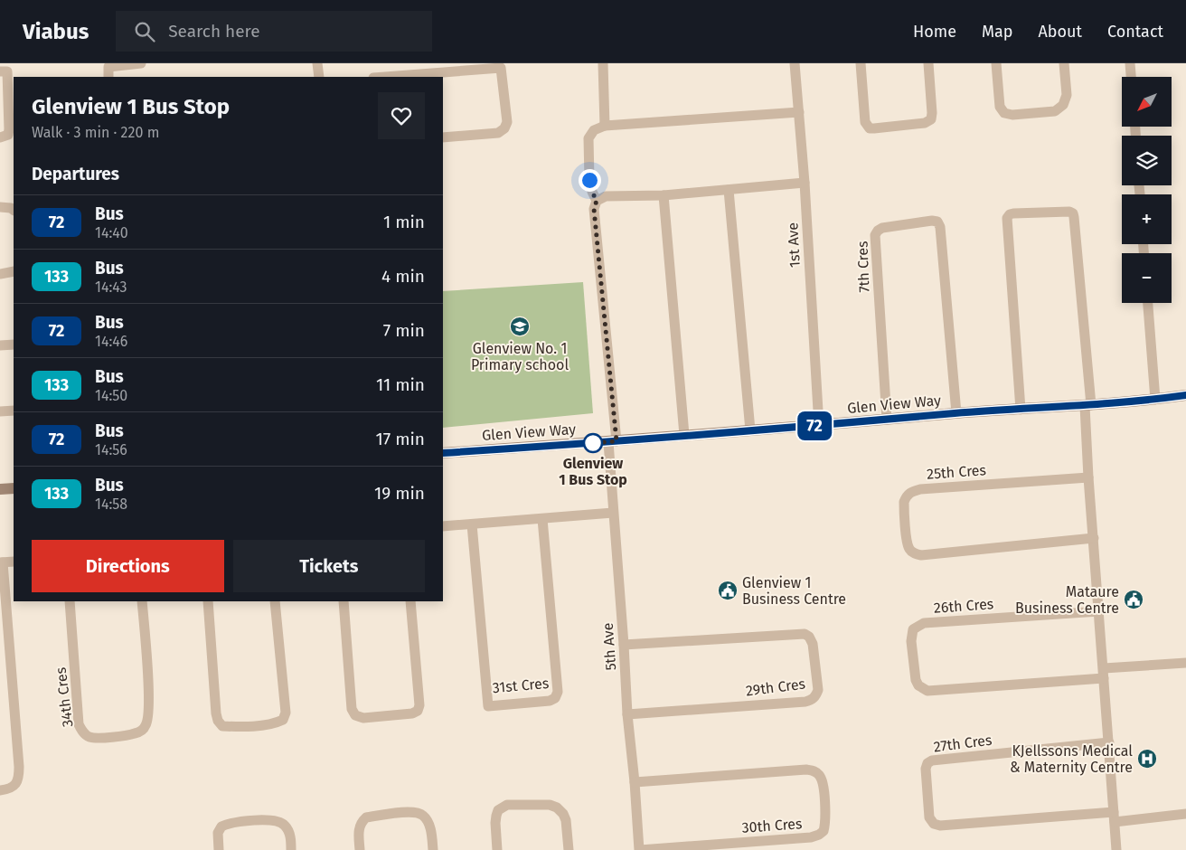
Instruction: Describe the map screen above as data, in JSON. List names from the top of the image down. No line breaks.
{"streets":{"street":["1st Ave","7th Cres","Glen View Way","25th Cres","26th Cres","5th Ave","31st Cres","29th Cres","34th Cres","27th Cres","30th Cres"]},"crossings":[["1st Ave","Glen View Way"],["7th Cres","Glen View Way"],["Glen View Way","5th Ave"],["5th Ave","29th Cres"],["5th Ave","30th Cres"]],"places":{"school or university":["Glenview No. 1 Primary school"],"other":["Glenview 1 Bus Stop"],"public building":["Glenview 1 Business Centre","Mataure Business Centre"],"hospital":["KJellssons Medical & Maternity Centre"]},"lines":["bus line 72"],"north":"bottom left","page":{"header":"Viabus","search":"Search here","nav":["Home","Map","About","Contact"],"on_map":"72","map_buttons":["+","−"],"heading":[["Glenview 1 Bus Stop","Walk · 3 min · 220 m"],"Departures"],"list":[{"mark":"72","name":"Bus","note":"14:40","value":"1 min"},{"mark":"133","name":"Bus","note":"14:43","value":"4 min"},{"mark":"72","name":"Bus","note":"14:46","value":"7 min"},{"mark":"133","name":"Bus","note":"14:50","value":"11 min"},{"mark":"72","name":"Bus","note":"14:56","value":"17 min"},{"mark":"133","name":"Bus","note":"14:58","value":"19 min"}],"buttons":["Directions","Tickets"]}}
